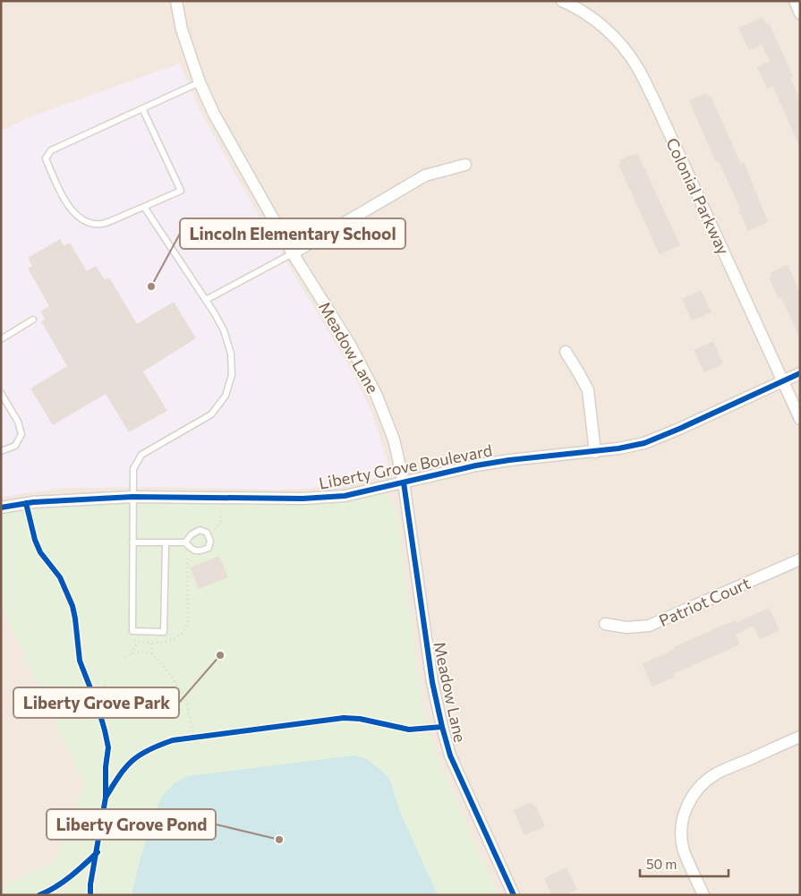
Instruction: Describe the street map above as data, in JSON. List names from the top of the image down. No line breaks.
{"streets":{"street":["Colonial Parkway","Meadow Lane","Liberty Grove Boulevard","Patriot Court"]},"crossings":[["Colonial Parkway","Liberty Grove Boulevard"],["Meadow Lane","Liberty Grove Boulevard"]],"places":["Lincoln Elementary School","Liberty Grove Park","Liberty Grove Pond"],"scale_bar":"50 m"}
